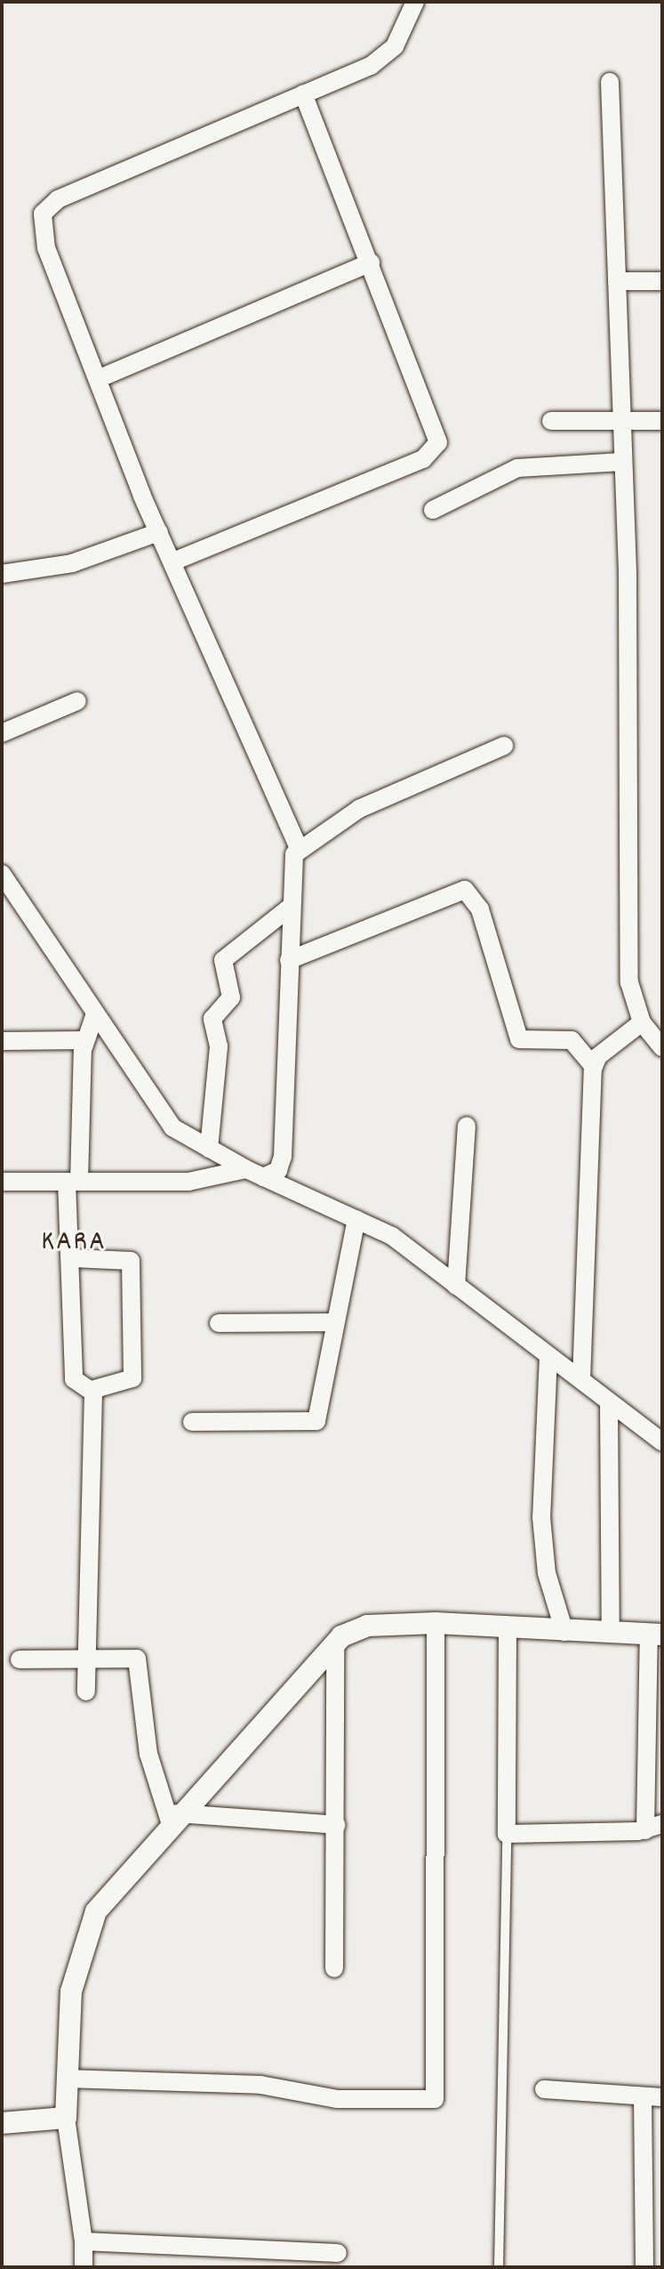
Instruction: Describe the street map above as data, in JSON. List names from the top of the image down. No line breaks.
{"districts":["KARA"]}
